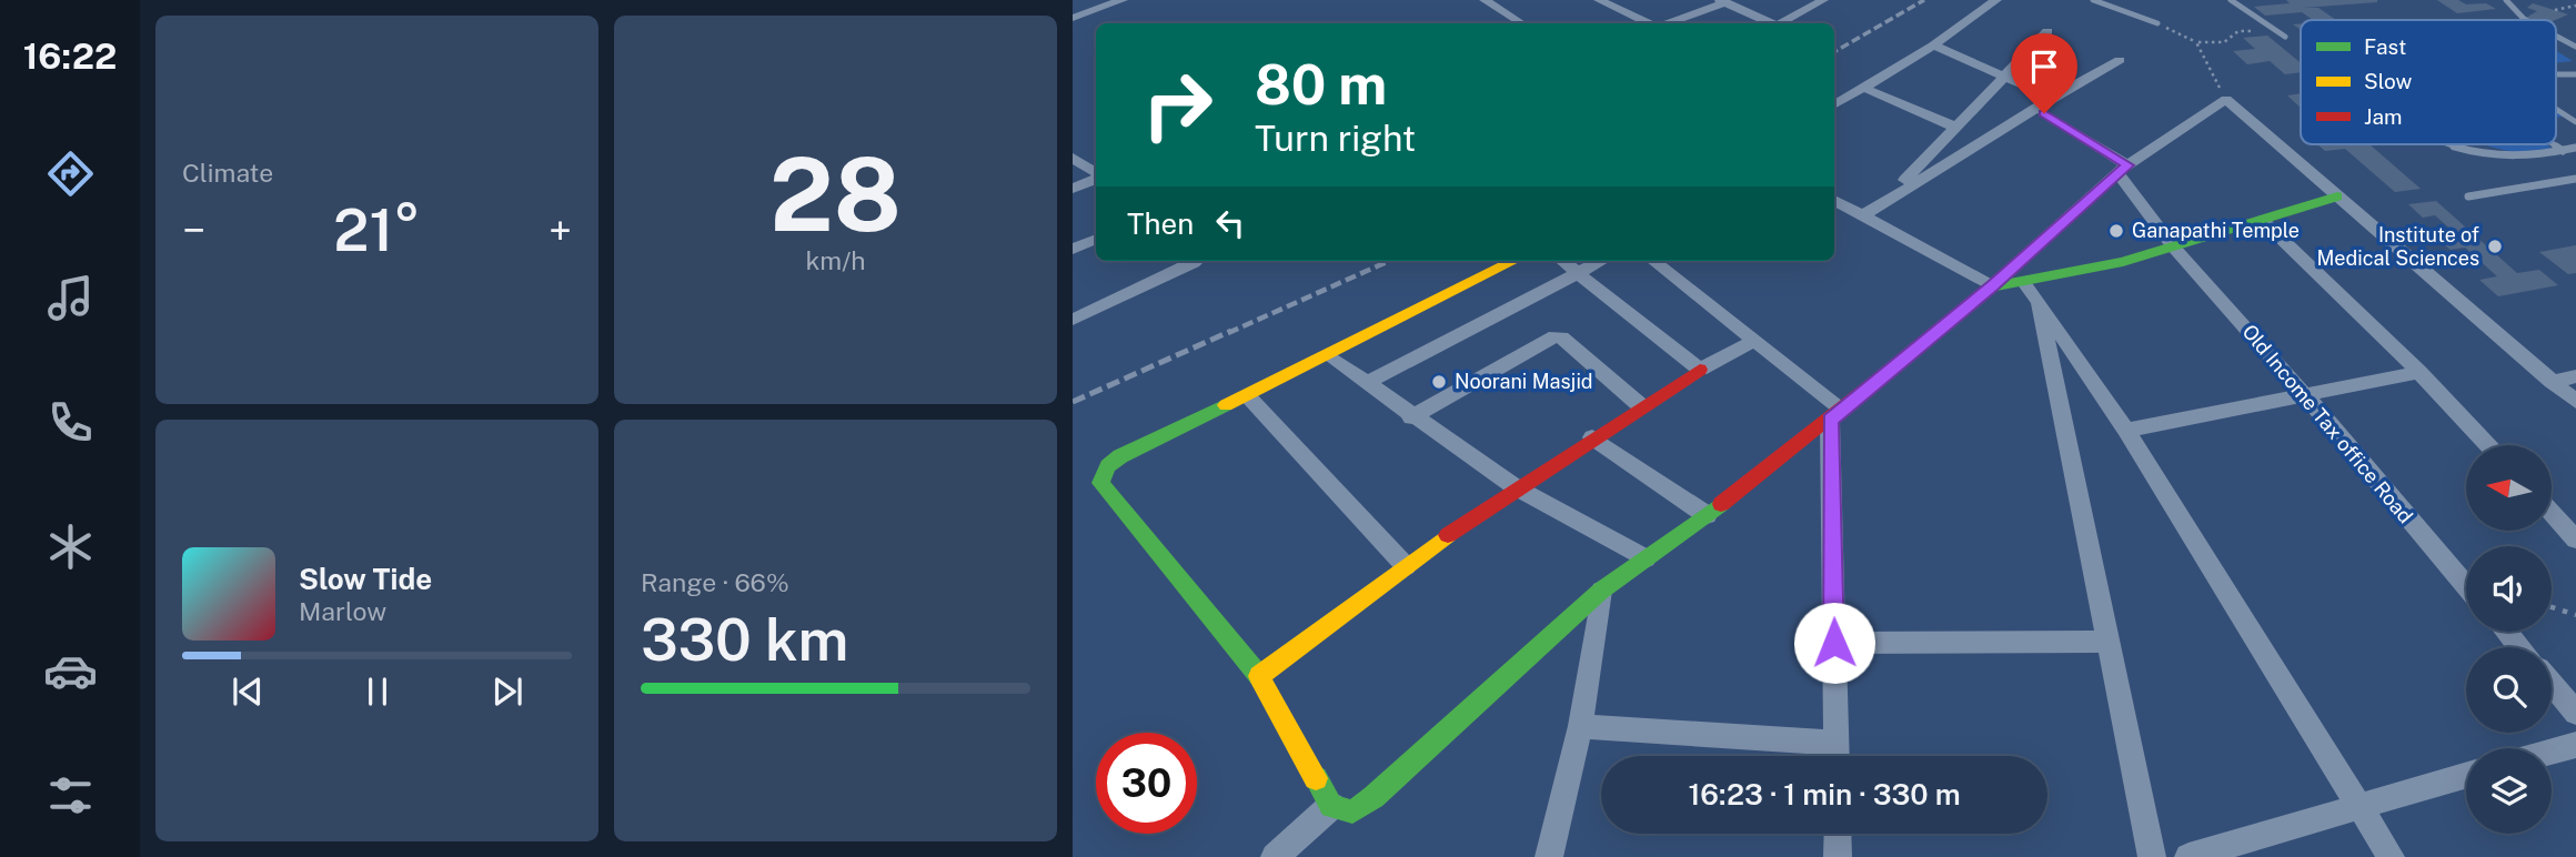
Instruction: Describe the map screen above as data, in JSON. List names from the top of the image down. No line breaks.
{"streets":{"street":["Old Income Tax office Road"]},"places":["Ganapathi Temple","Institute of Medical Sciences","Noorani Masjid"],"legend":["Fast","Slow","Jam"],"north":"left","page":{"tabs":"16:22","tile":["Climate",["28","km/h"],["Range · 66%","330 km"]],"turn":["80 m","Turn right"],"then":"Then","heat":["−","21°","+"],"song":["Slow Tide","Marlow"],"limit":"30","trip":"16:23 · 1 min · 330 m"}}
